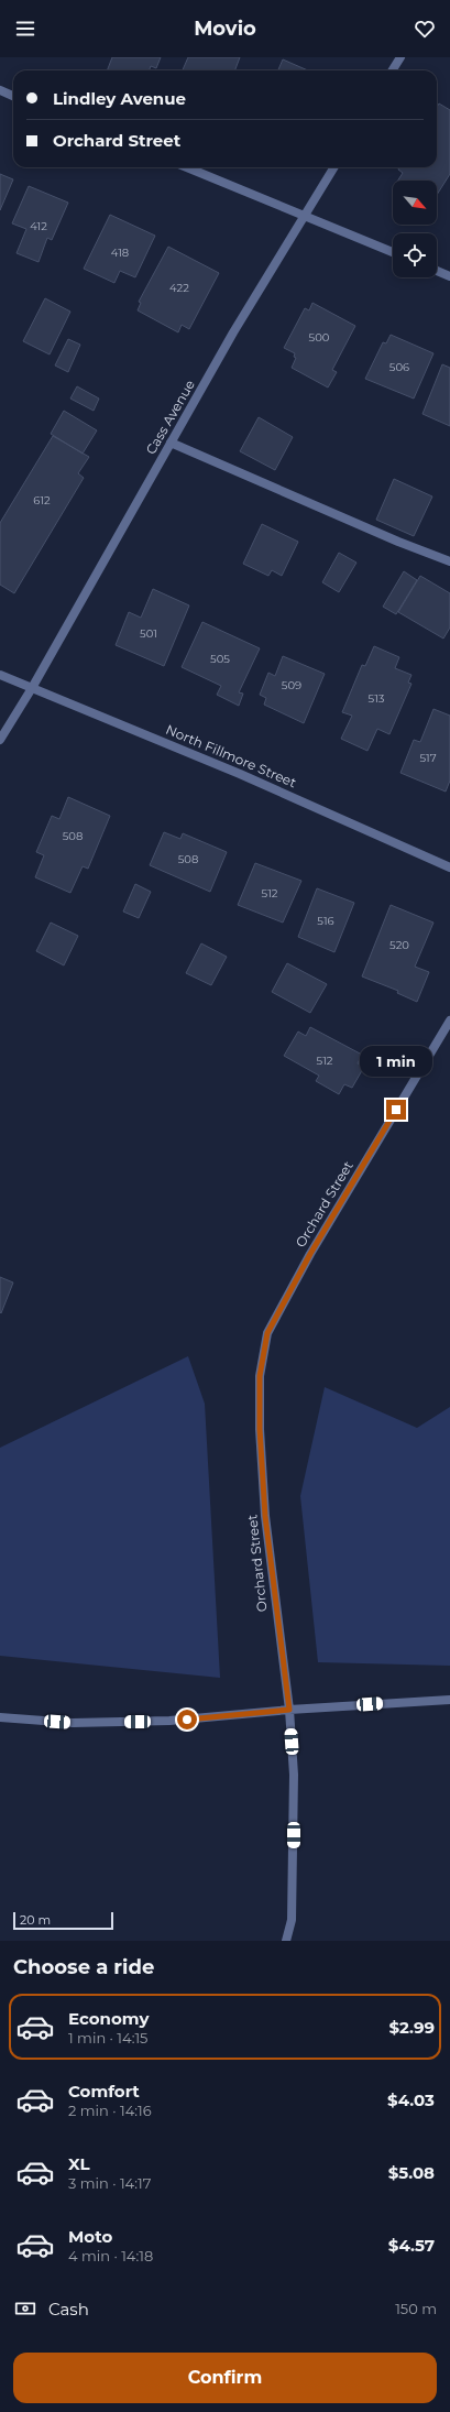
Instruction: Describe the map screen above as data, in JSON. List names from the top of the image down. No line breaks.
{"streets":{"street":["Cass Avenue","North Fillmore Street","Orchard Street"]},"crossings":[["Cass Avenue","North Fillmore Street"]],"house_numbers":["412","418","422","500","506","612","501","505","509","513","517","508","508","512","516","520","512"],"scale_bar":"20 m","north":"bottom right","page":{"header":"Movio","banner":["Lindley Avenue","Orchard Street"],"bubble":"1 min","scale":"20 m","heading":"Choose a ride","list":[{"name":"Economy","note":"1 min · 14:15","value":"$2.99"},{"name":"Comfort","note":"2 min · 14:16","value":"$4.03"},{"name":"XL","note":"3 min · 14:17","value":"$5.08"},{"name":"Moto","note":"4 min · 14:18","value":"$4.57"}],"pay":["Cash","150 m"],"buttons":"Confirm"}}
